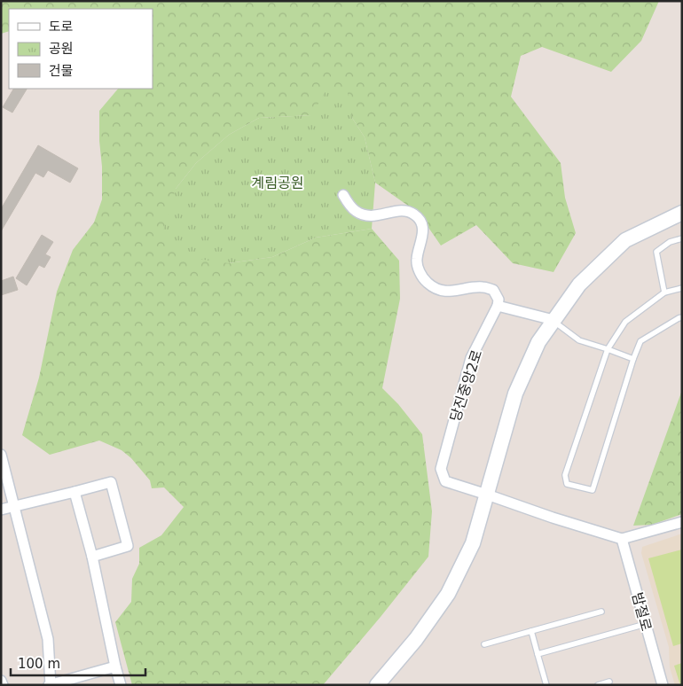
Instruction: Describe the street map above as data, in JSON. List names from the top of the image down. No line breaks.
{"streets":{"street":["당진중앙2로","밤절로"]},"parks":["계림공원"],"legend":["도로","공원","건물"],"scale_bar":"100 m"}
